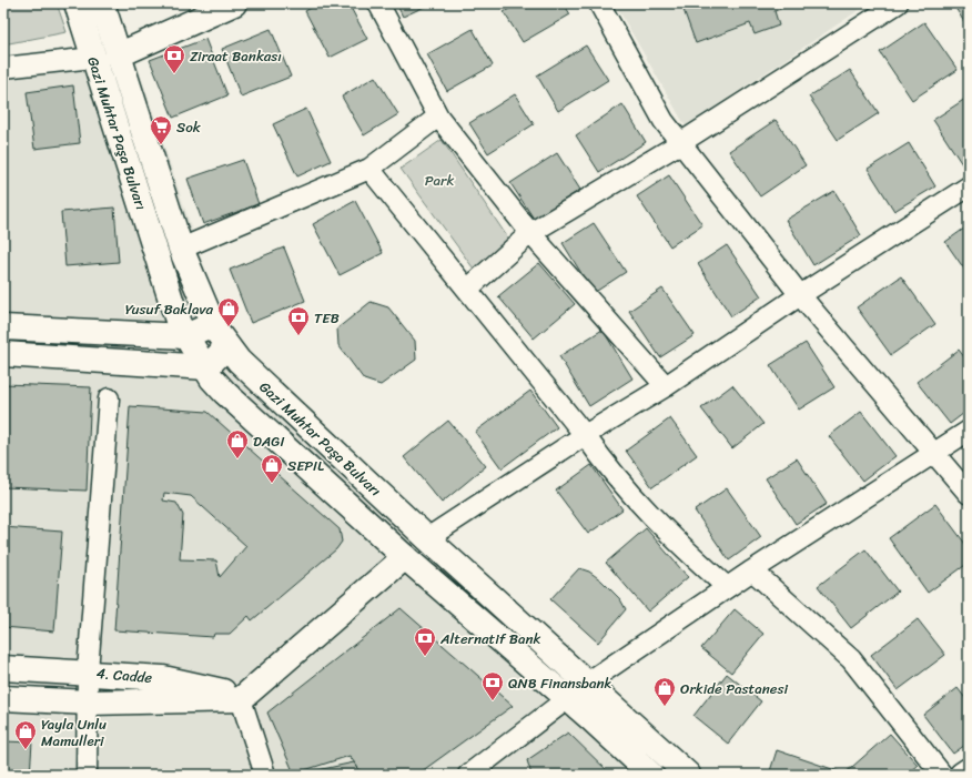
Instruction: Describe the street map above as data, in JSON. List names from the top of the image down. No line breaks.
{"streets":{"main road":["Gazi Muhtar Paşa Bulvarı","4. Cadde"]},"parks":["Park"],"places":{"bank":["Ziraat Bankası","TEB","Alternatif Bank","QNB Finansbank"],"supermarket":["Sok"],"shop":["Yusuf Baklava","DAGI","SEPIL","Orkide Pastanesi","Yayla Unlu Mamulleri"]}}
